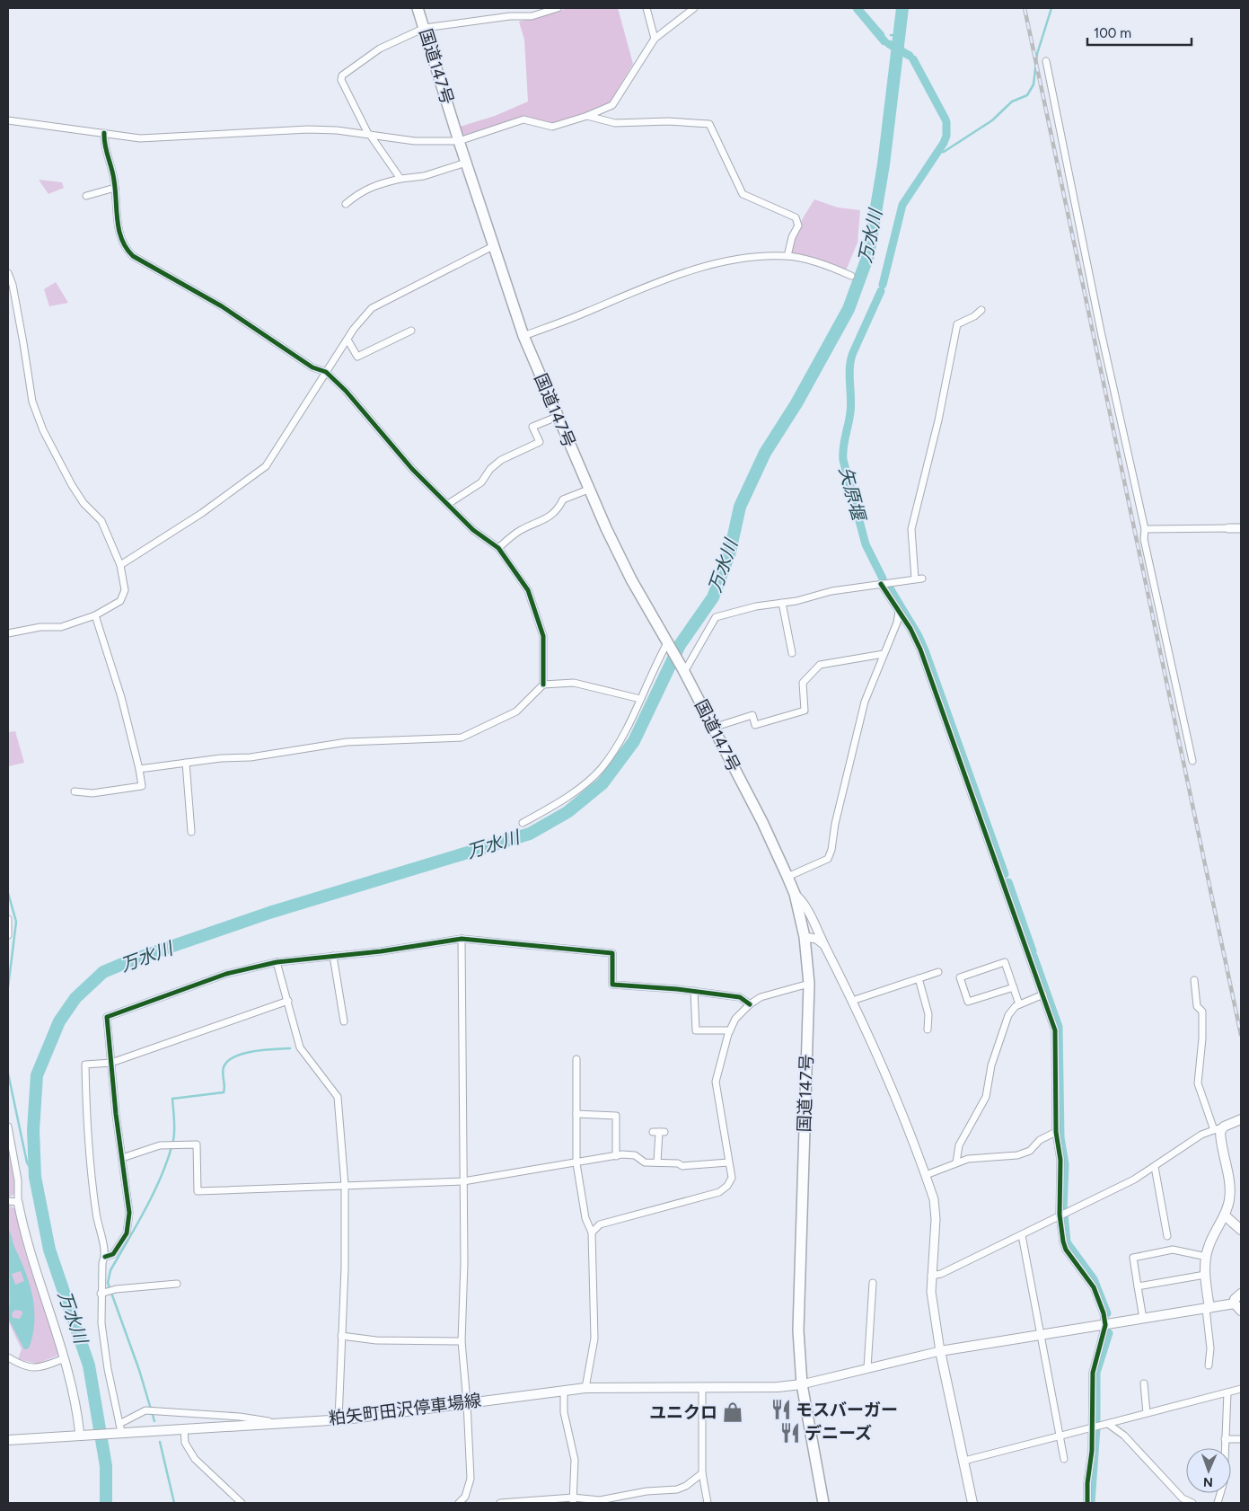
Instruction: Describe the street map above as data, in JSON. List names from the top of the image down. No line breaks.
{"streets":{"highway":["国道147号"],"main road":["粕矢町田沢停車場線"]},"crossings":[["国道147号","粕矢町田沢停車場線"]],"water":["万水川","矢原堰"],"places":{"restaurant":["モスバーガー","デニーズ"],"shop":["ユニクロ"]},"scale_bar":"100 m","north":"bottom"}
